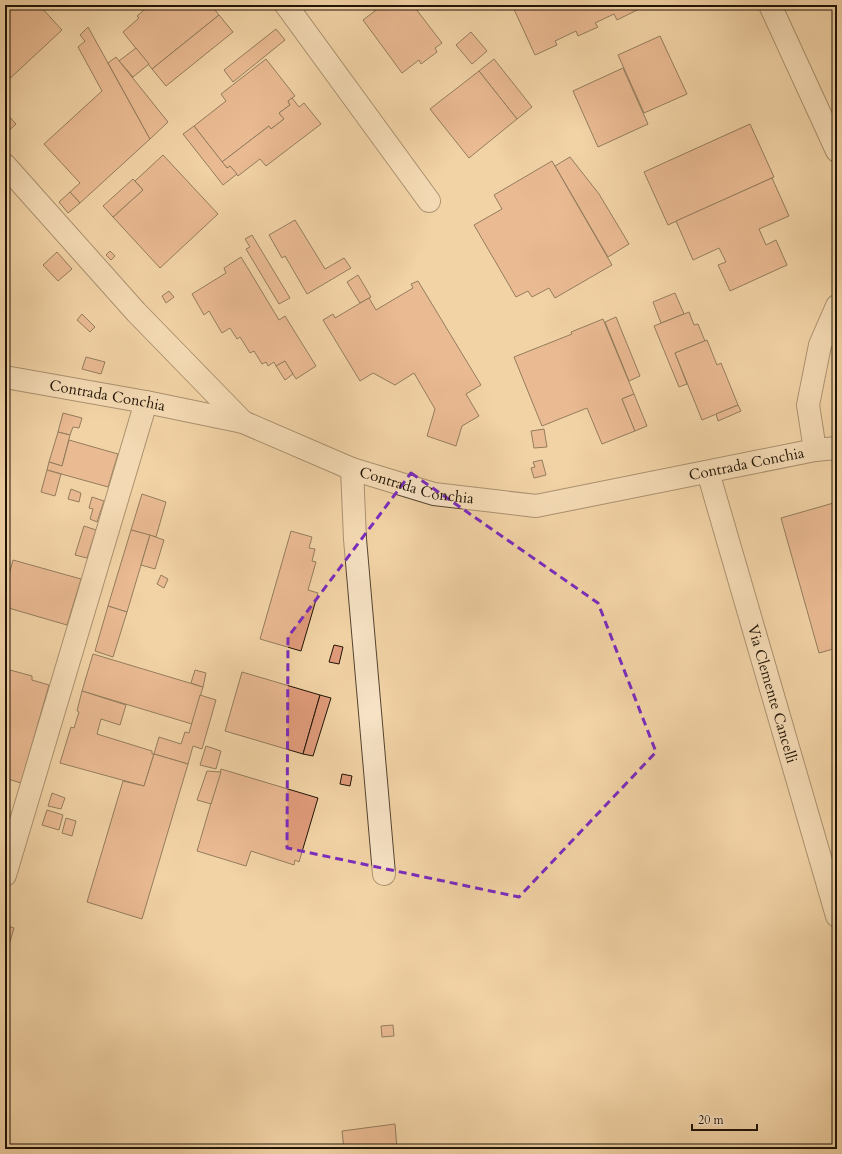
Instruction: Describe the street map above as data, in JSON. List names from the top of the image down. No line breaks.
{"streets":{"street":["Contrada Conchia","Via Clemente Cancelli"]},"crossings":[["Contrada Conchia","Via Clemente Cancelli"]],"scale_bar":"20 m"}
